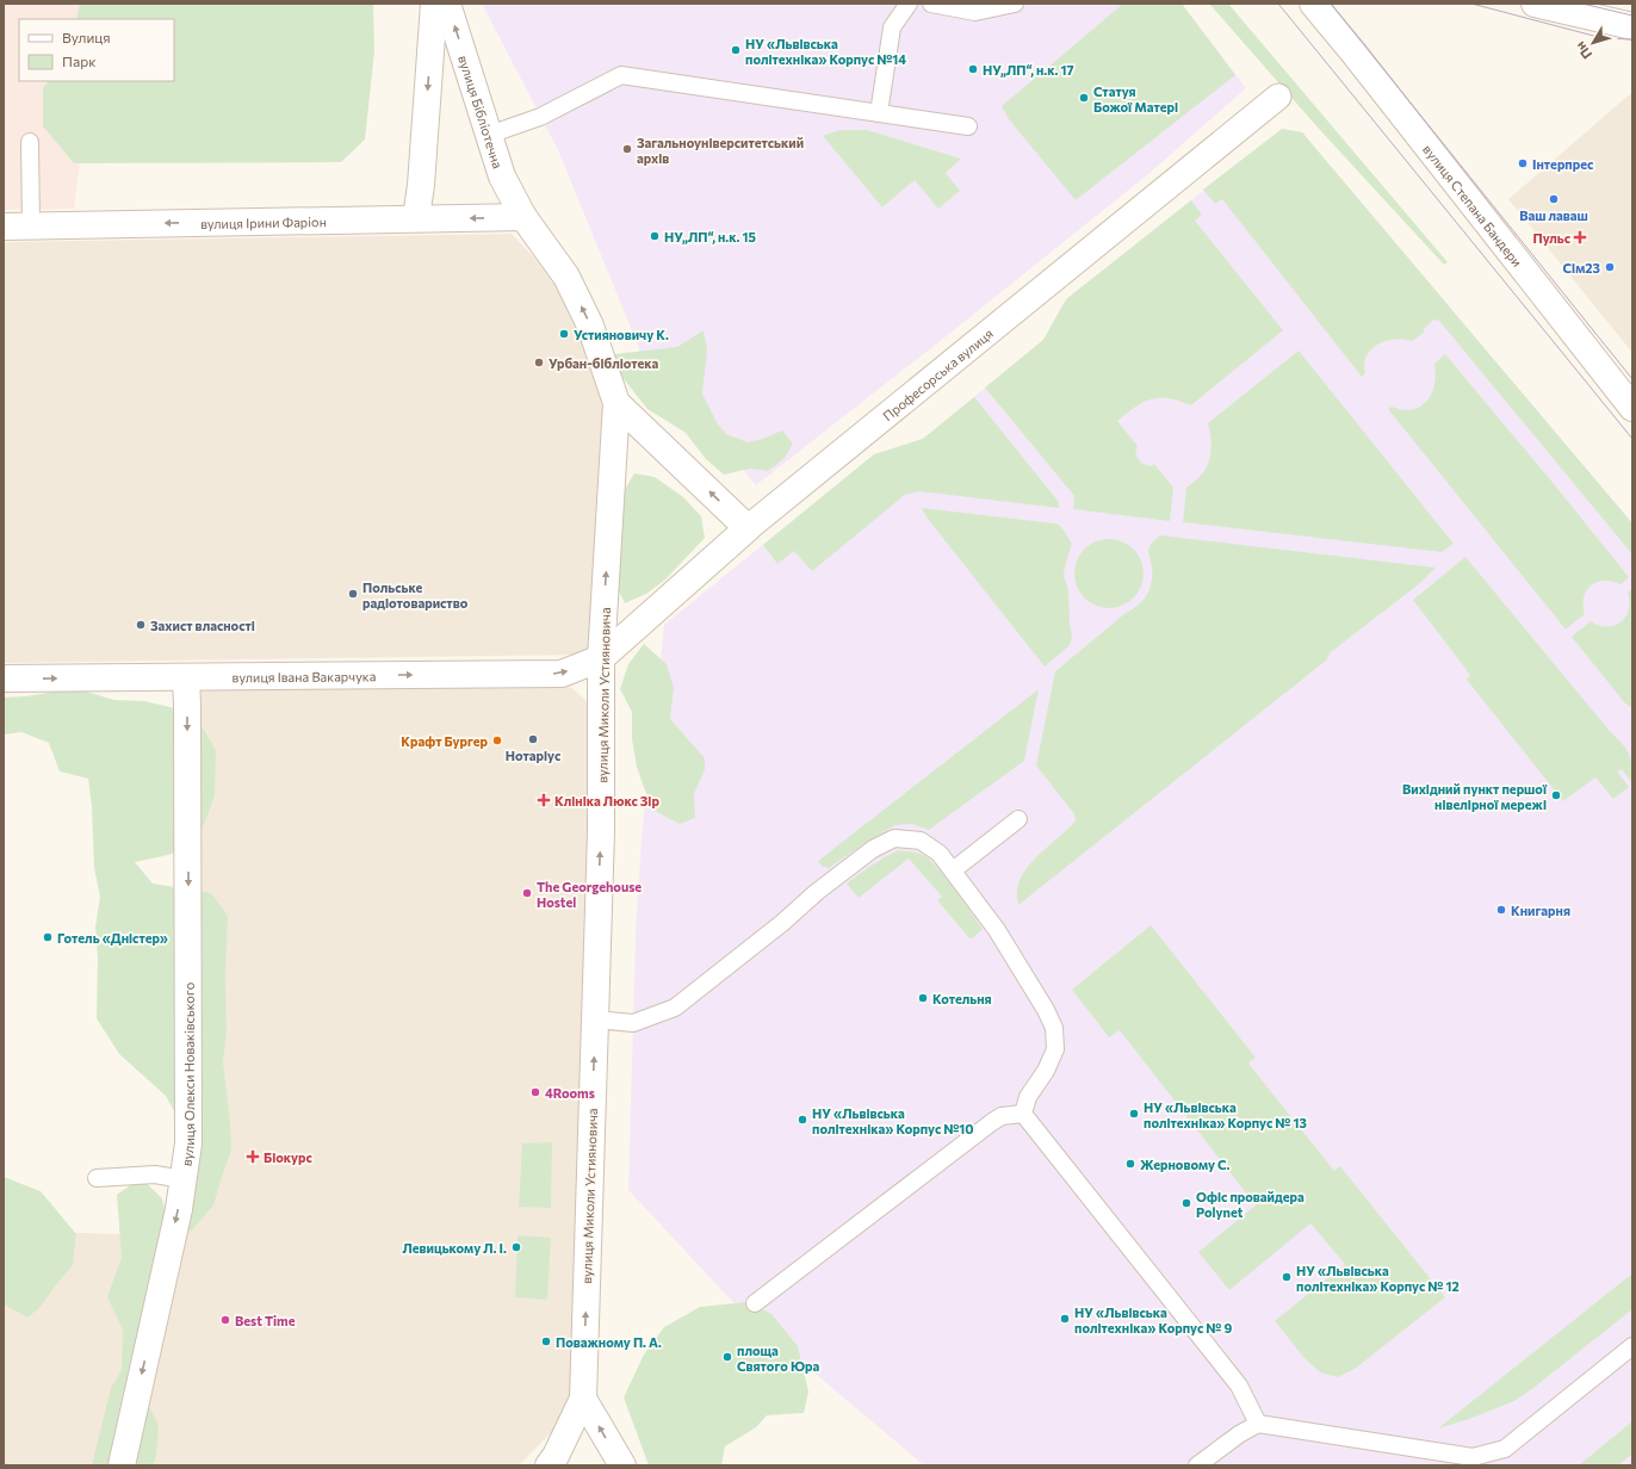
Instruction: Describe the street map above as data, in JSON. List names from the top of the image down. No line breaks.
{"streets":{"street":["вулиця Бібліотечна","вулиця Степана Бандери","вулиця Ірини Фаріон","Професорська вулиця","вулиця Івана Вакарчука","вулиця Миколи Устияновича","вулиця Олекси Новаківського"]},"crossings":[["вулиця Бібліотечна","вулиця Ірини Фаріон"],["вулиця Бібліотечна","вулиця Миколи Устияновича"],["вулиця Ірини Фаріон","вулиця Миколи Устияновича"],["Професорська вулиця","вулиця Івана Вакарчука"],["Професорська вулиця","вулиця Миколи Устияновича"],["вулиця Івана Вакарчука","вулиця Миколи Устияновича"],["вулиця Івана Вакарчука","вулиця Олекси Новаківського"]],"one_way":["вулиця Ірини Фаріон","вулиця Івана Вакарчука","вулиця Миколи Устияновича","вулиця Олекси Новаківського"],"places":{"other":["НУ «Львівська політехніка» Корпус №14","НУ„ЛП“, н.к. 17","Статуя Божої Матері","Загальноуніверситетський архів","Інтерпрес","Ваш лаваш","НУ„ЛП“, н.к. 15","Сім23","Устияновичу К.","Урбан-бібліотека","Польське радіотовариство","Захист власності","Нотаріус","Крафт Бургер","Вихідний пункт першої нівелірної мережі","The Georgehouse Hostel","Книгарня","Готель «Дністер»","Котельня","4Rooms","НУ «Львівська політехніка» Корпус № 13","НУ «Львівська політехніка» Корпус №10","Жерновому С.","Офіс провайдера Polynet","Левицькому Л. І.","НУ «Львівська політехніка» Корпус № 12","НУ «Львівська політехніка» Корпус № 9","Best Time","Поважному П. А.","площа Святого Юра"],"health":["Пульс","Клініка Люкс Зір","Біокурс"]},"legend":["Вулиця","Парк"],"north":"bottom left"}
